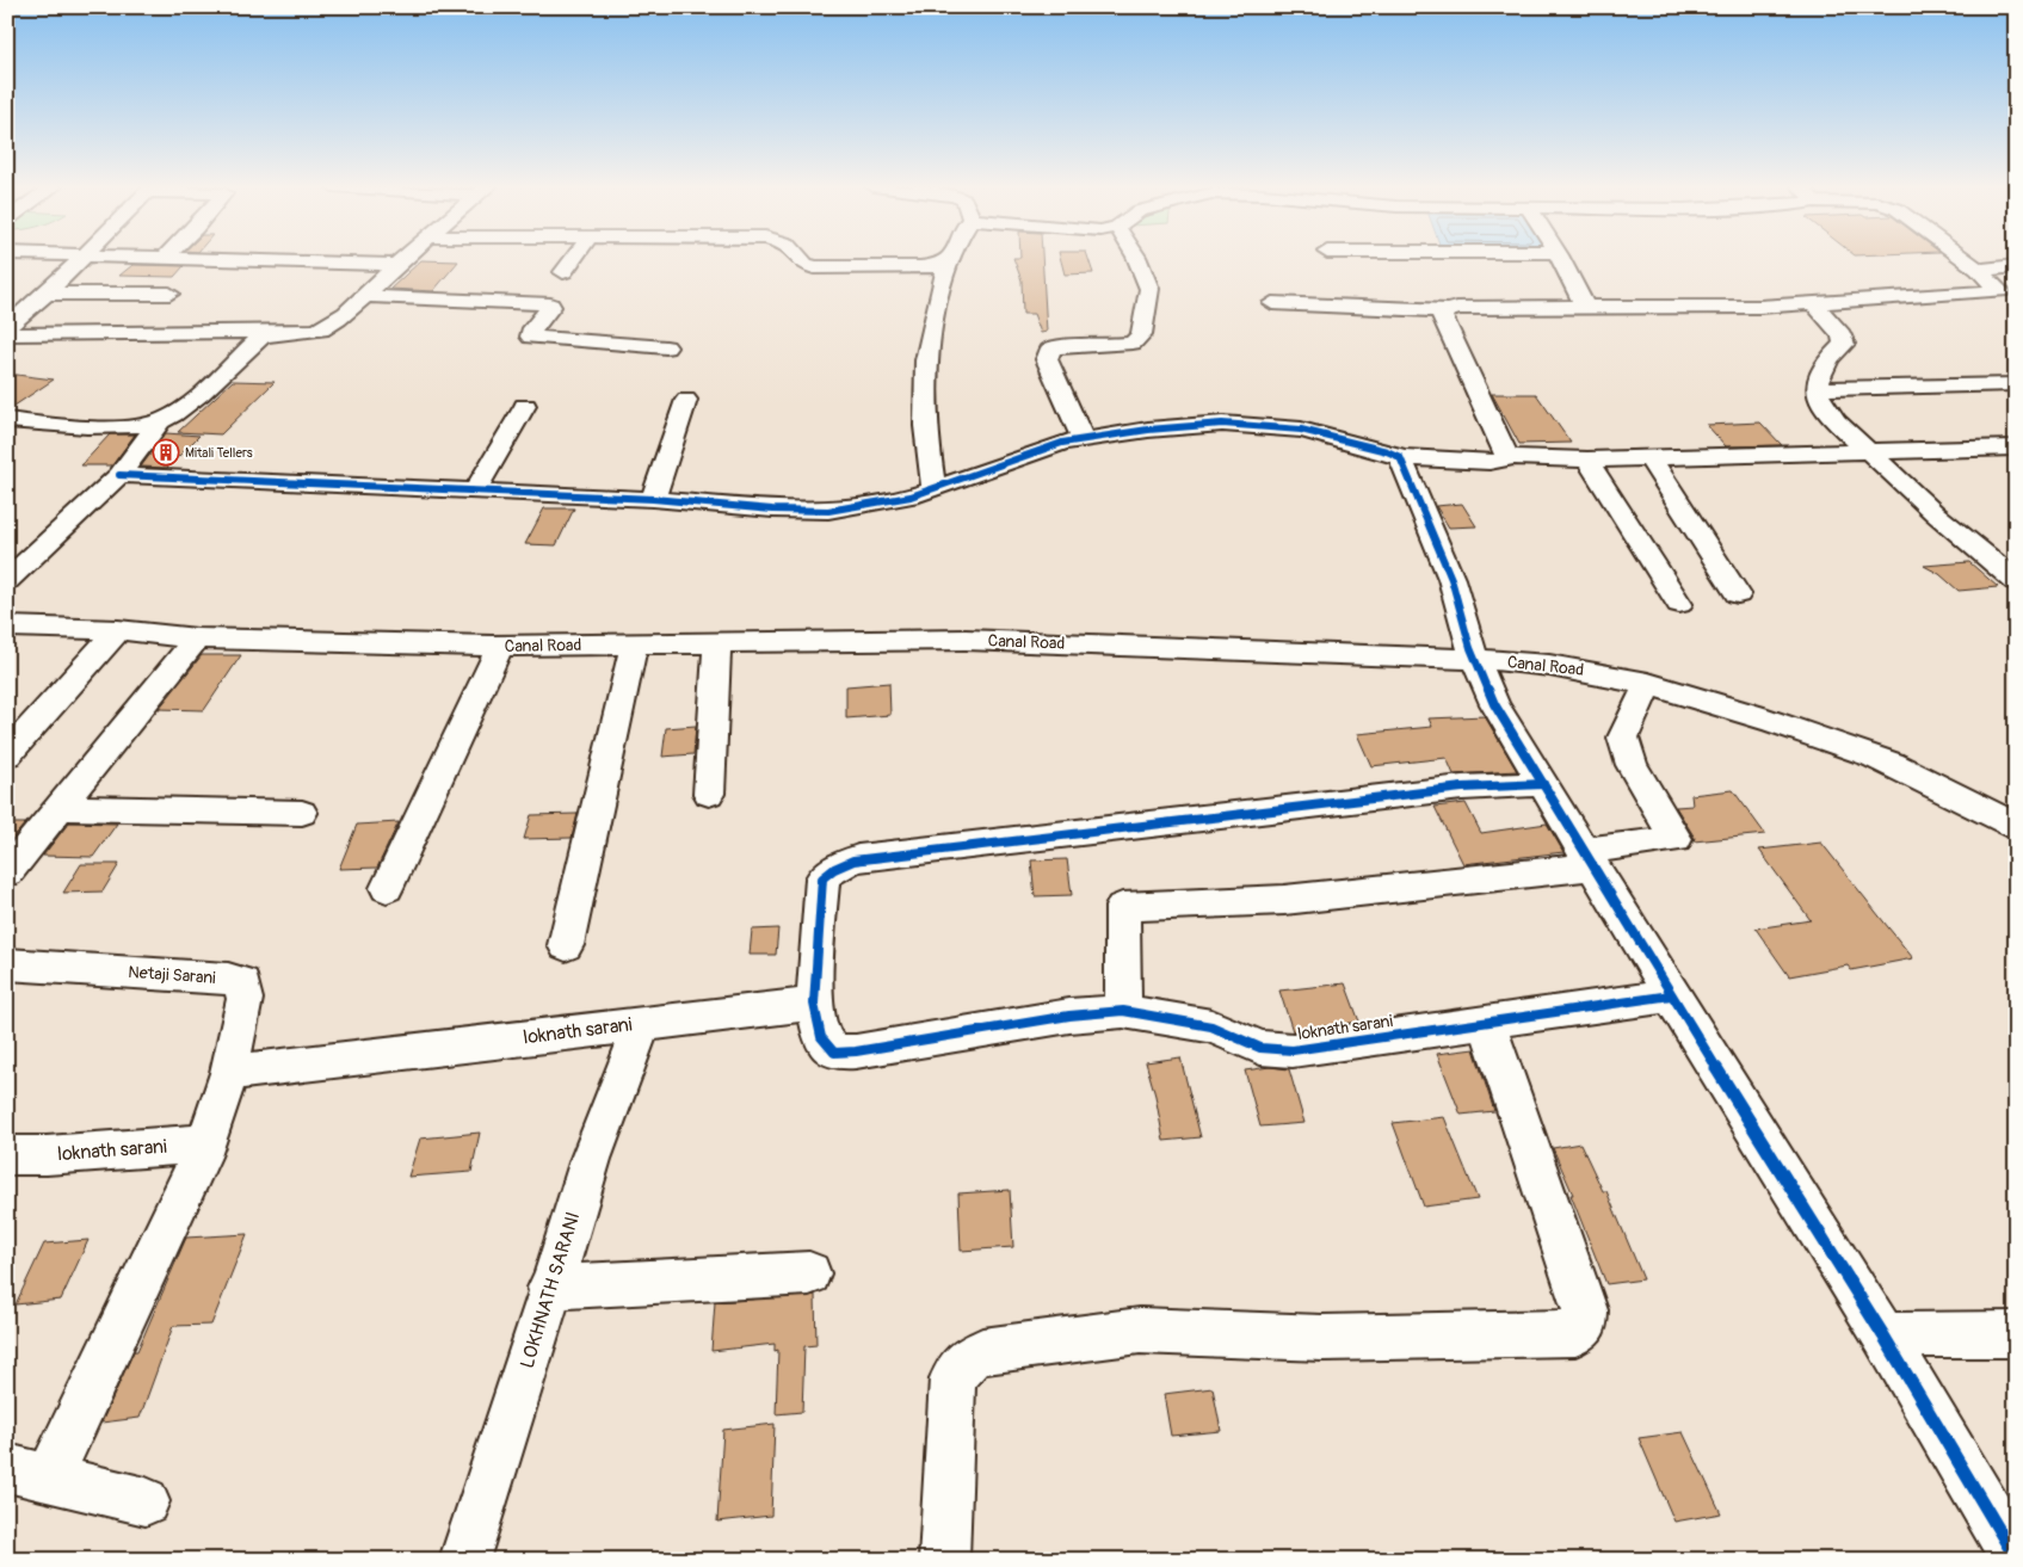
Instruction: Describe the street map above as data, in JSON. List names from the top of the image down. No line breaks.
{"streets":{"street":["Canal Road","Netaji Sarani","loknath sarani","LOKHNATH SARANI"]},"crossings":[["Netaji Sarani","loknath sarani"],["loknath sarani","LOKHNATH SARANI"]],"places":{"building":["Mitali Tellers"]}}
